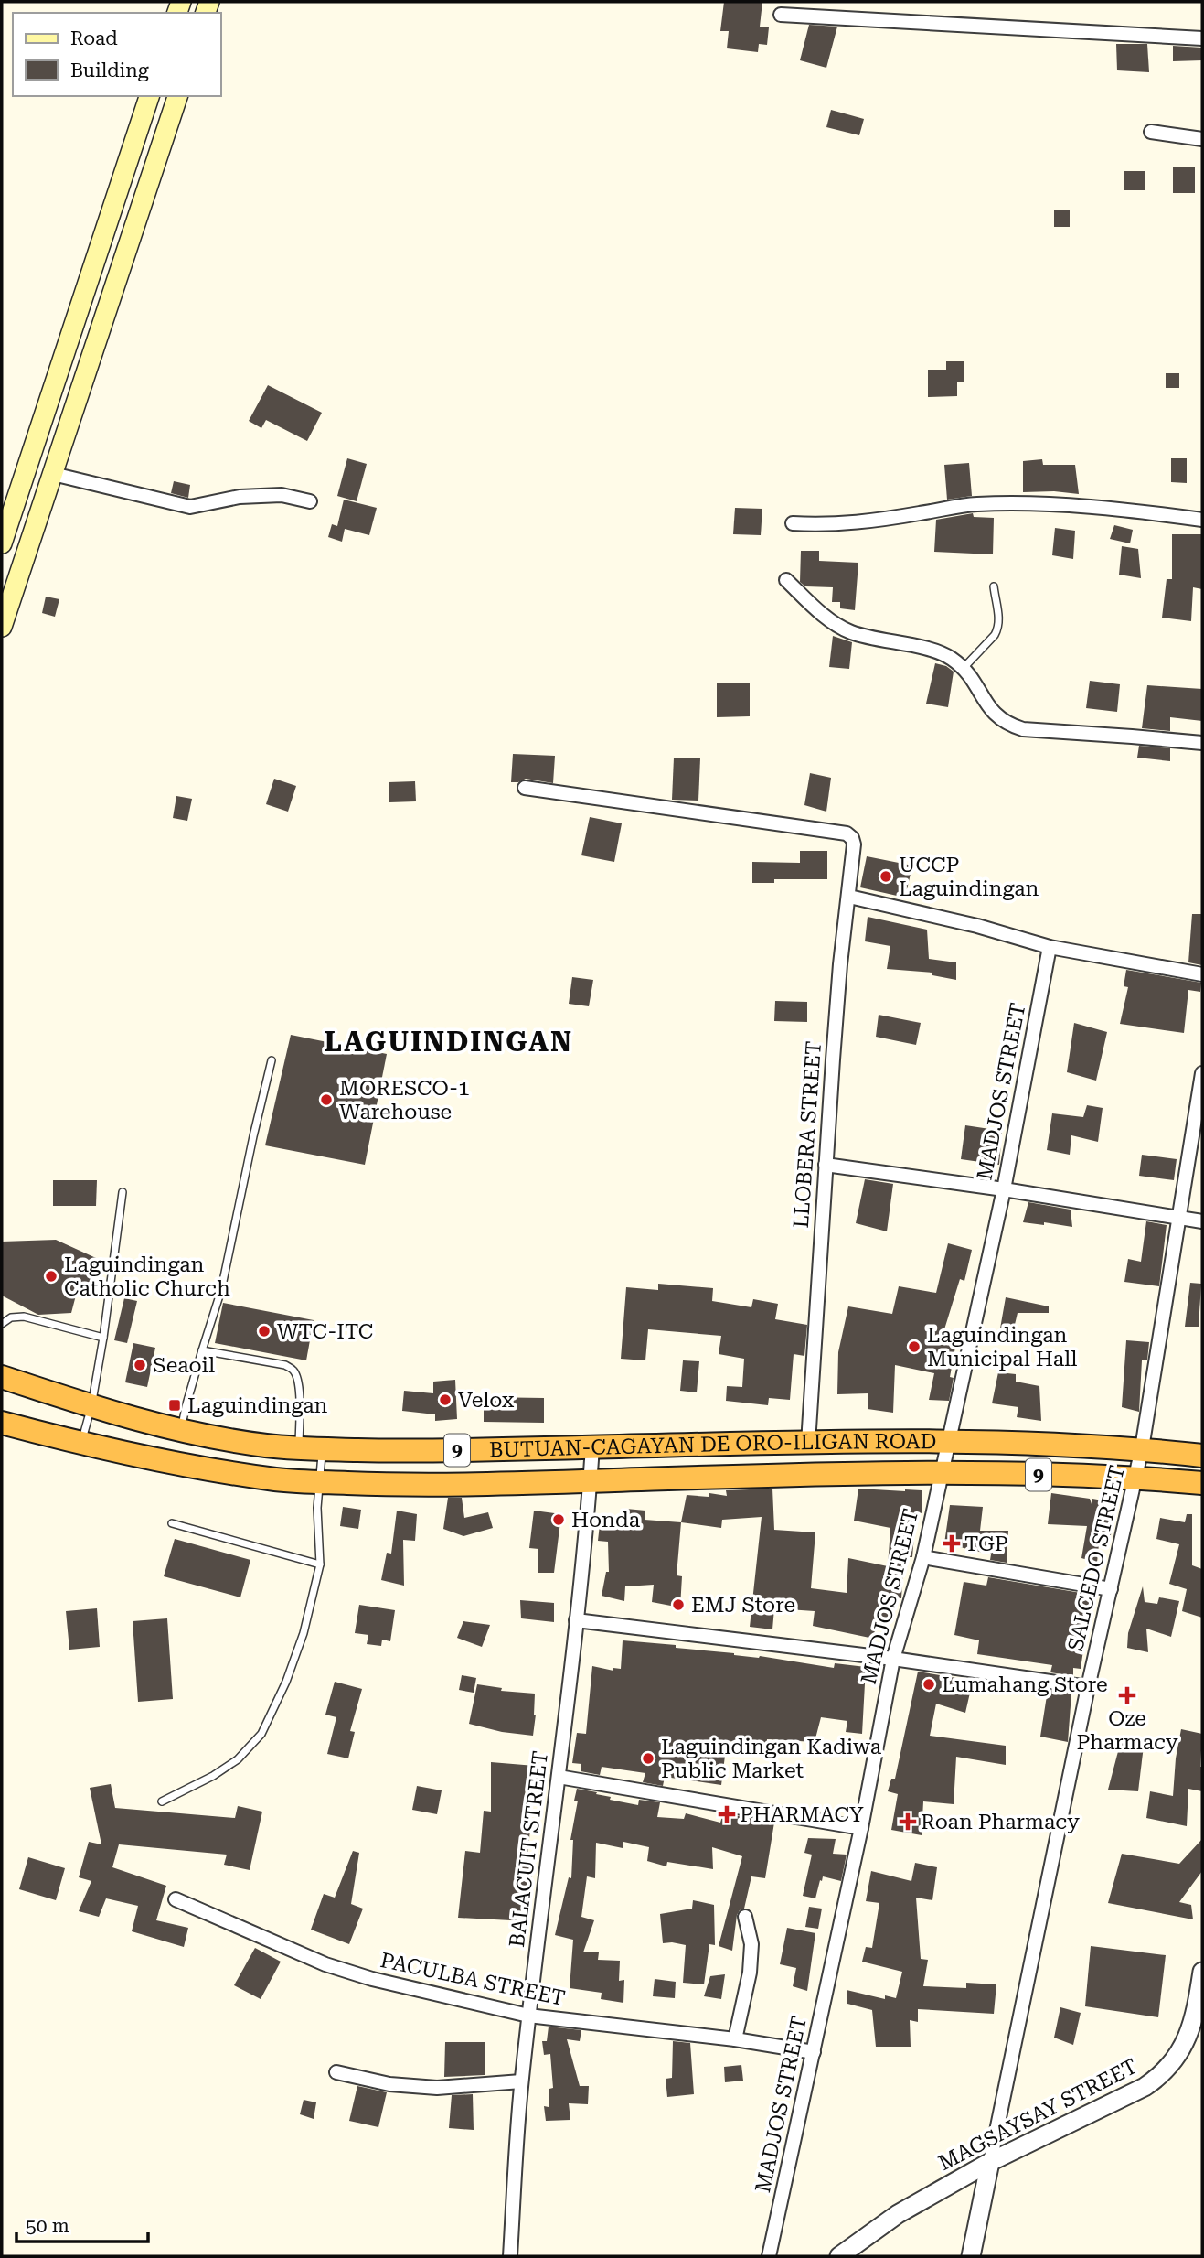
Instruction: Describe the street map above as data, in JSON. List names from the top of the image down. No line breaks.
{"streets":{"highway":["BUTUAN-CAGAYAN DE ORO-ILIGAN ROAD","9"],"street":["MADJOS STREET","LLOBERA STREET","SALCEDO STREET","BALACUIT STREET","PACULBA STREET","MAGSAYSAY STREET"]},"crossings":[["MADJOS STREET","BUTUAN-CAGAYAN DE ORO-ILIGAN ROAD"],["MADJOS STREET","PACULBA STREET"],["LLOBERA STREET","BUTUAN-CAGAYAN DE ORO-ILIGAN ROAD"],["BUTUAN-CAGAYAN DE ORO-ILIGAN ROAD","SALCEDO STREET"],["BUTUAN-CAGAYAN DE ORO-ILIGAN ROAD","BALACUIT STREET"],["SALCEDO STREET","MAGSAYSAY STREET"],["BALACUIT STREET","PACULBA STREET"]],"districts":["LAGUINDINGAN"],"places":{"other":["UCCP Laguindingan","MORESCO-1 Warehouse","Laguindingan Catholic Church","WTC-ITC","Laguindingan Municipal Hall","Seaoil","Velox","Honda","EMJ Store","Lumahang Store","Laguindingan Kadiwa Public Market"],"transit":["Laguindingan"],"health":["TGP","Oze Pharmacy","PHARMACY","Roan Pharmacy"]},"legend":["Road","Building"],"scale_bar":"50 m"}
